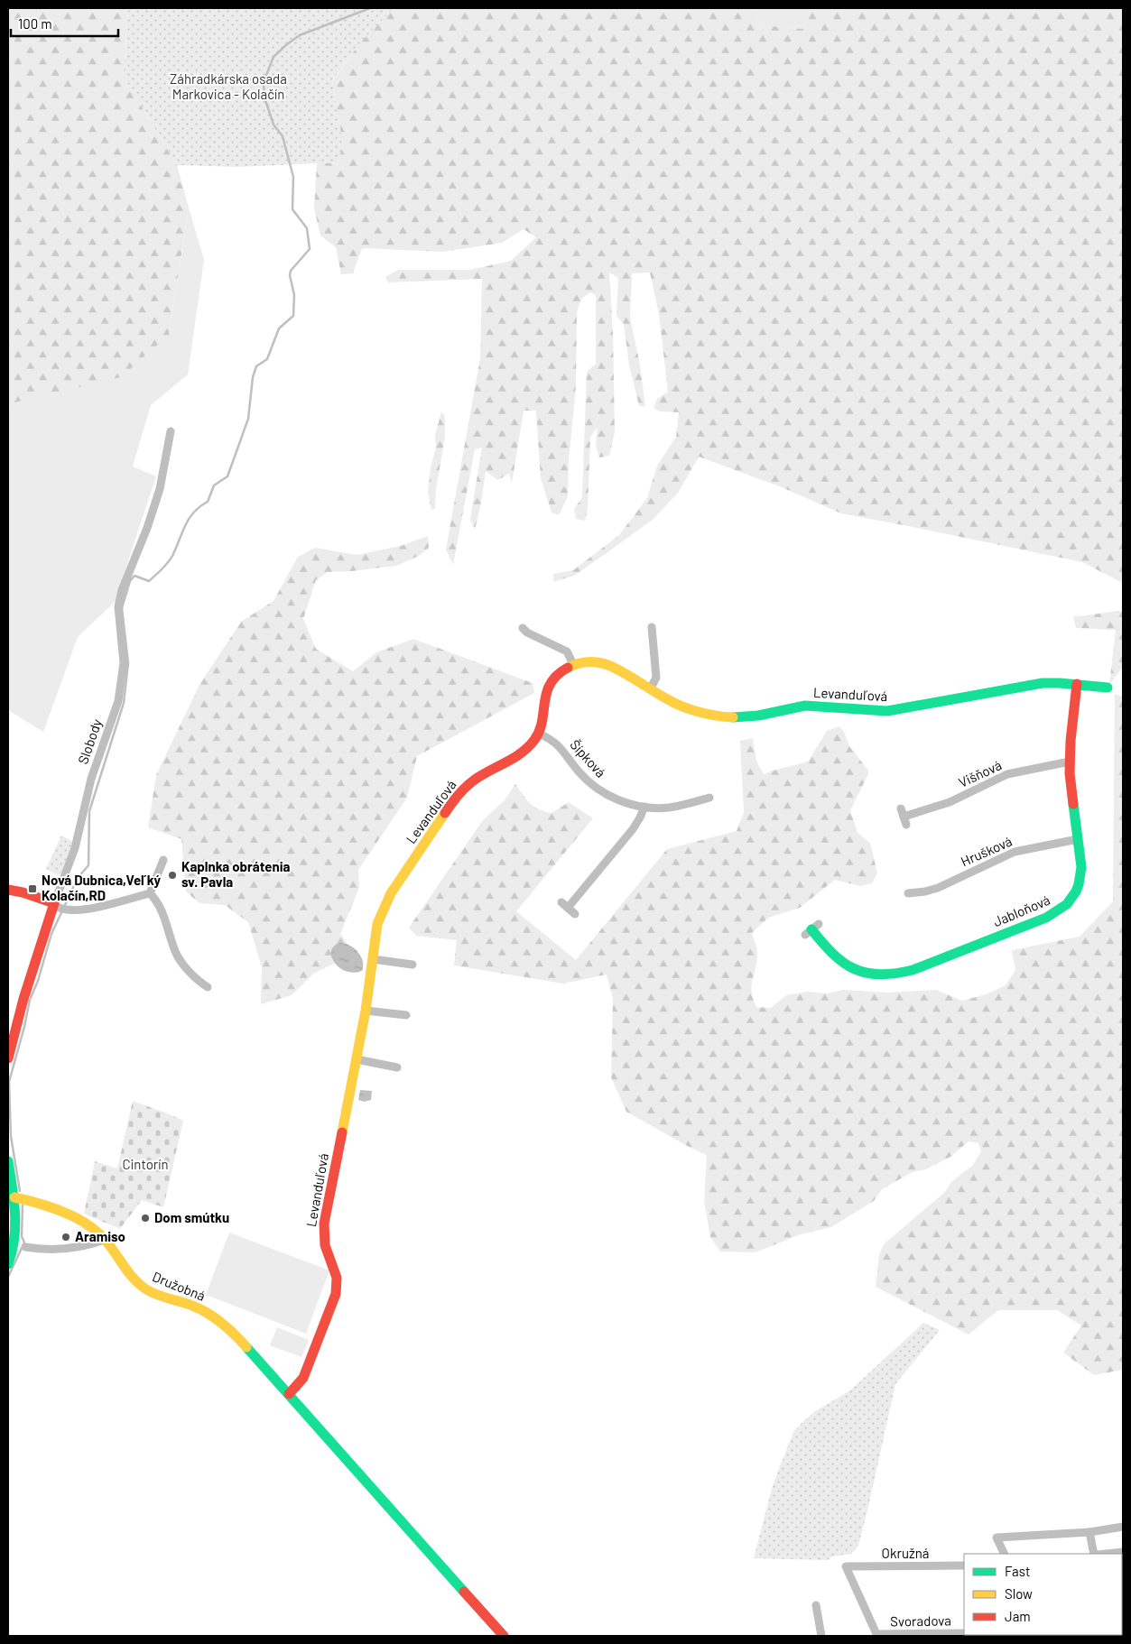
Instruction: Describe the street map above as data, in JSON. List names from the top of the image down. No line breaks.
{"streets":{"street":["Levanduľová","Slobody","Šípková","Višňová","Hrušková","Jabloňová","Družobná","Okružná","Svoradova"]},"crossings":[["Levanduľová","Šípková"],["Levanduľová","Jabloňová"],["Levanduľová","Družobná"],["Višňová","Jabloňová"],["Hrušková","Jabloňová"],["Okružná","Svoradova"]],"parks":["Záhradkárska osada Markovica - Kolačín","Cintorín"],"places":{"other":["Kaplnka obrátenia sv. Pavla","Dom smútku","Aramiso"],"transit":["Nová Dubnica,Veľký Kolačín,RD"]},"legend":["Fast","Slow","Jam"],"scale_bar":"100 m"}
